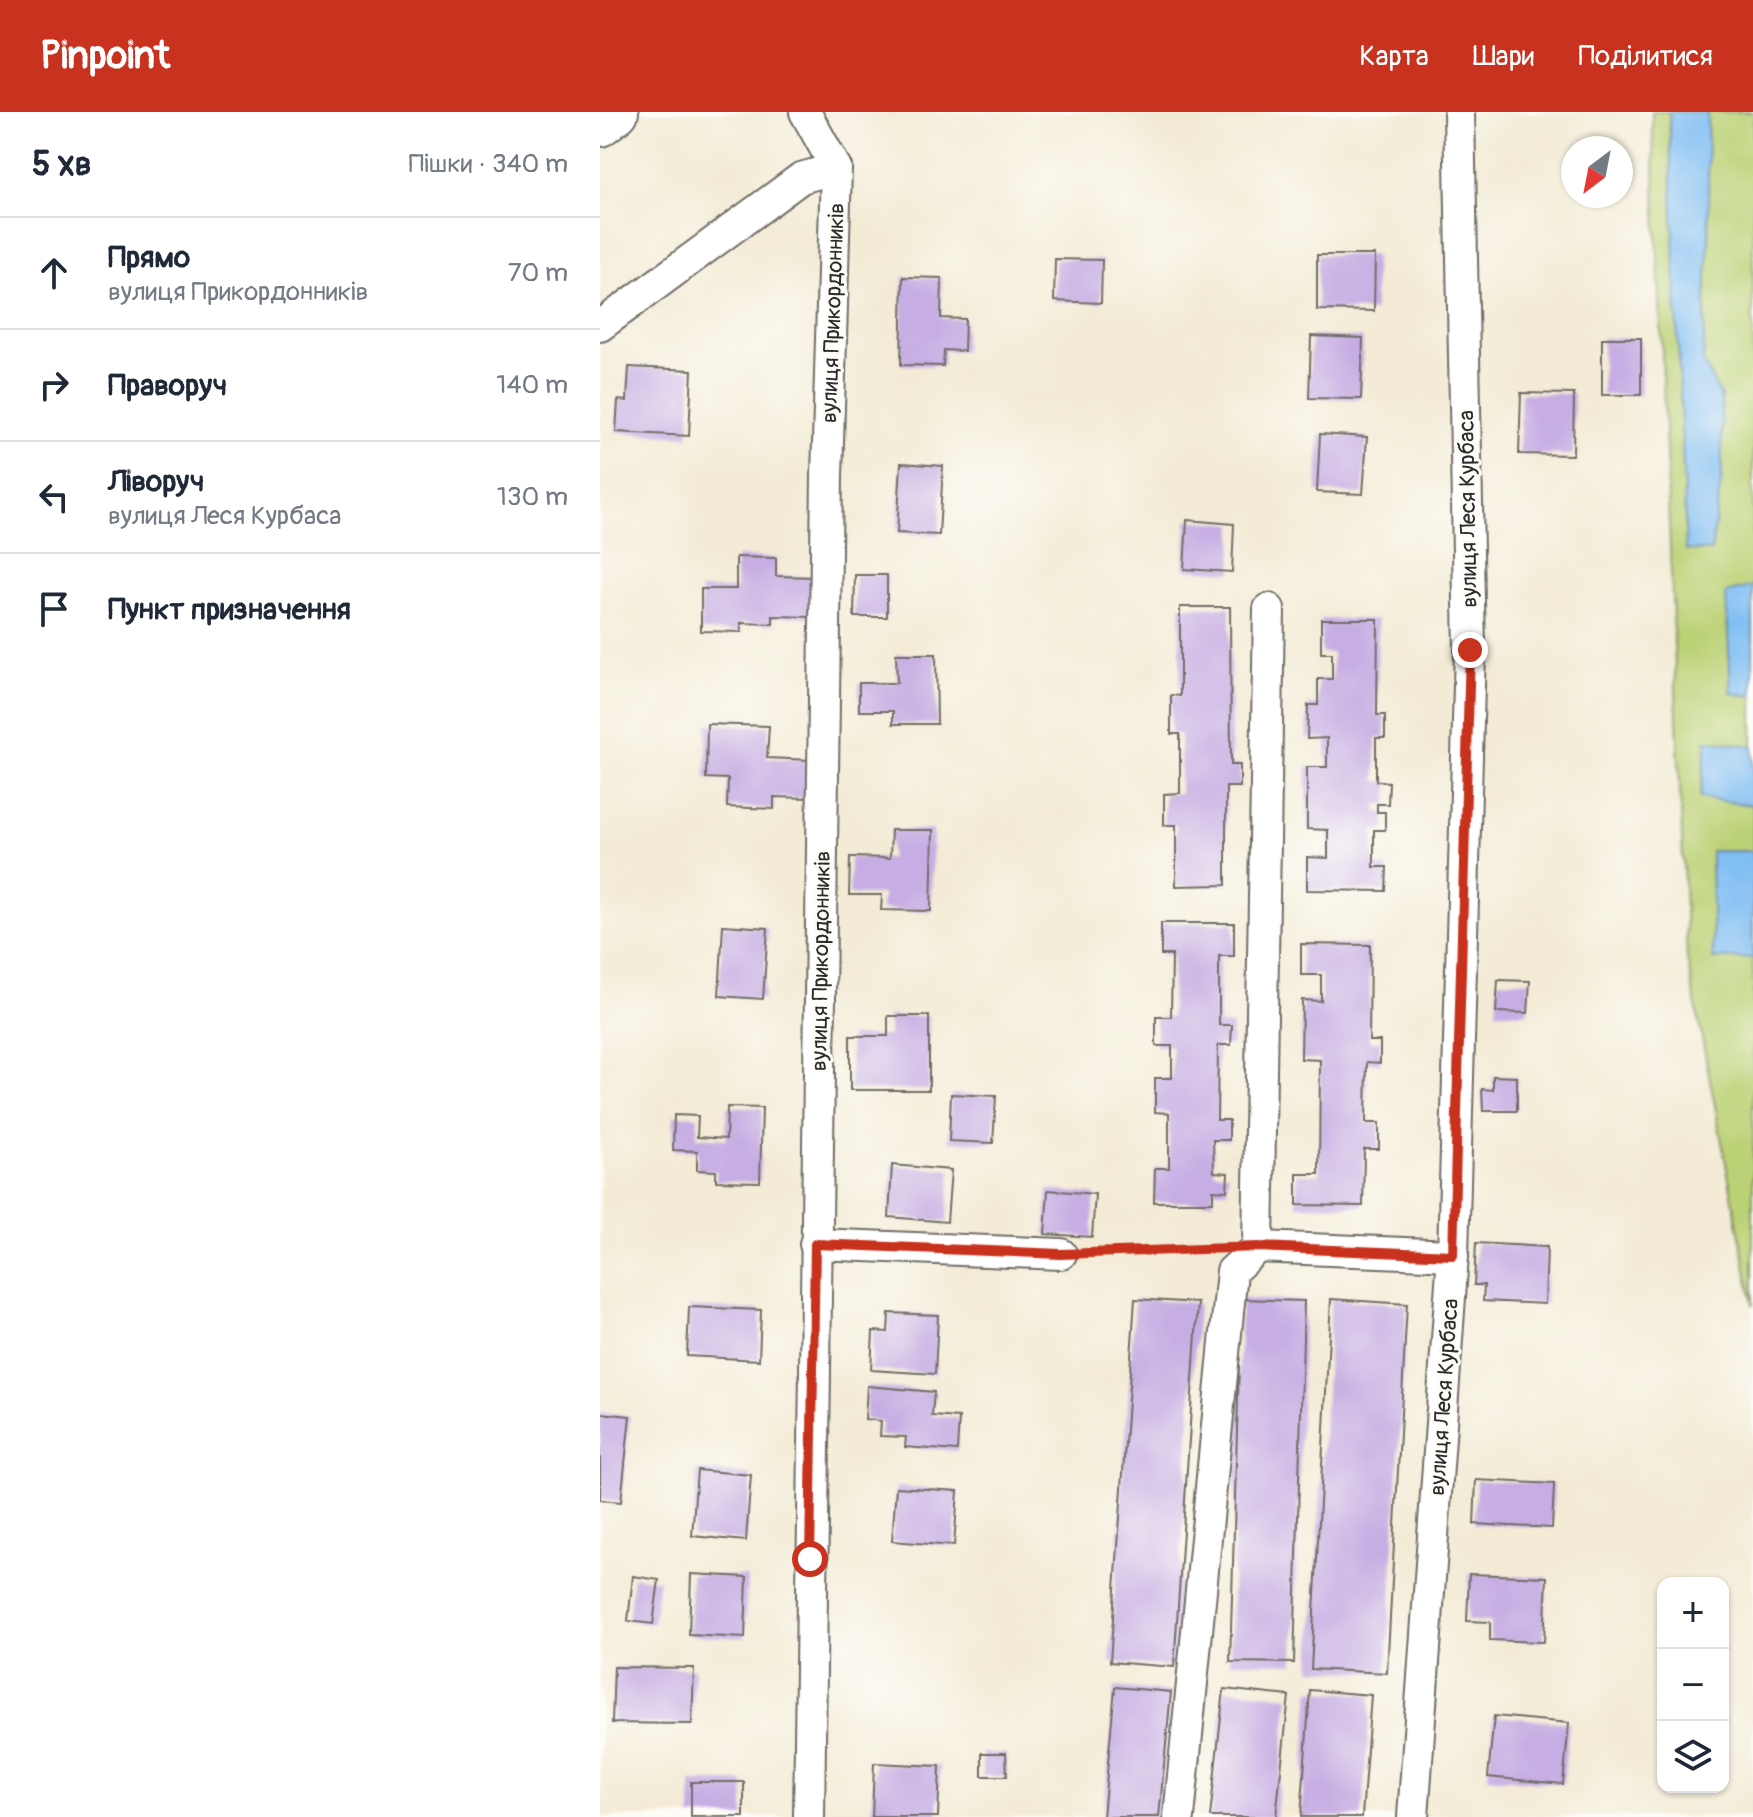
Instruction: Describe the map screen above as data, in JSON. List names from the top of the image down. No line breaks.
{"streets":{"street":["вулиця Прикордонників","вулиця Леся Курбаса"]},"north":"bottom left","page":{"header":"Pinpoint","nav":["Карта","Шари","Поділитися"],"heading":["5 хв","Пішки · 340 m"],"list":[["Прямо","вулиця Прикордонників","70 m"],["Праворуч","140 m"],["Ліворуч","вулиця Леся Курбаса","130 m"],"Пункт призначення"],"map_buttons":["+","−"]}}
